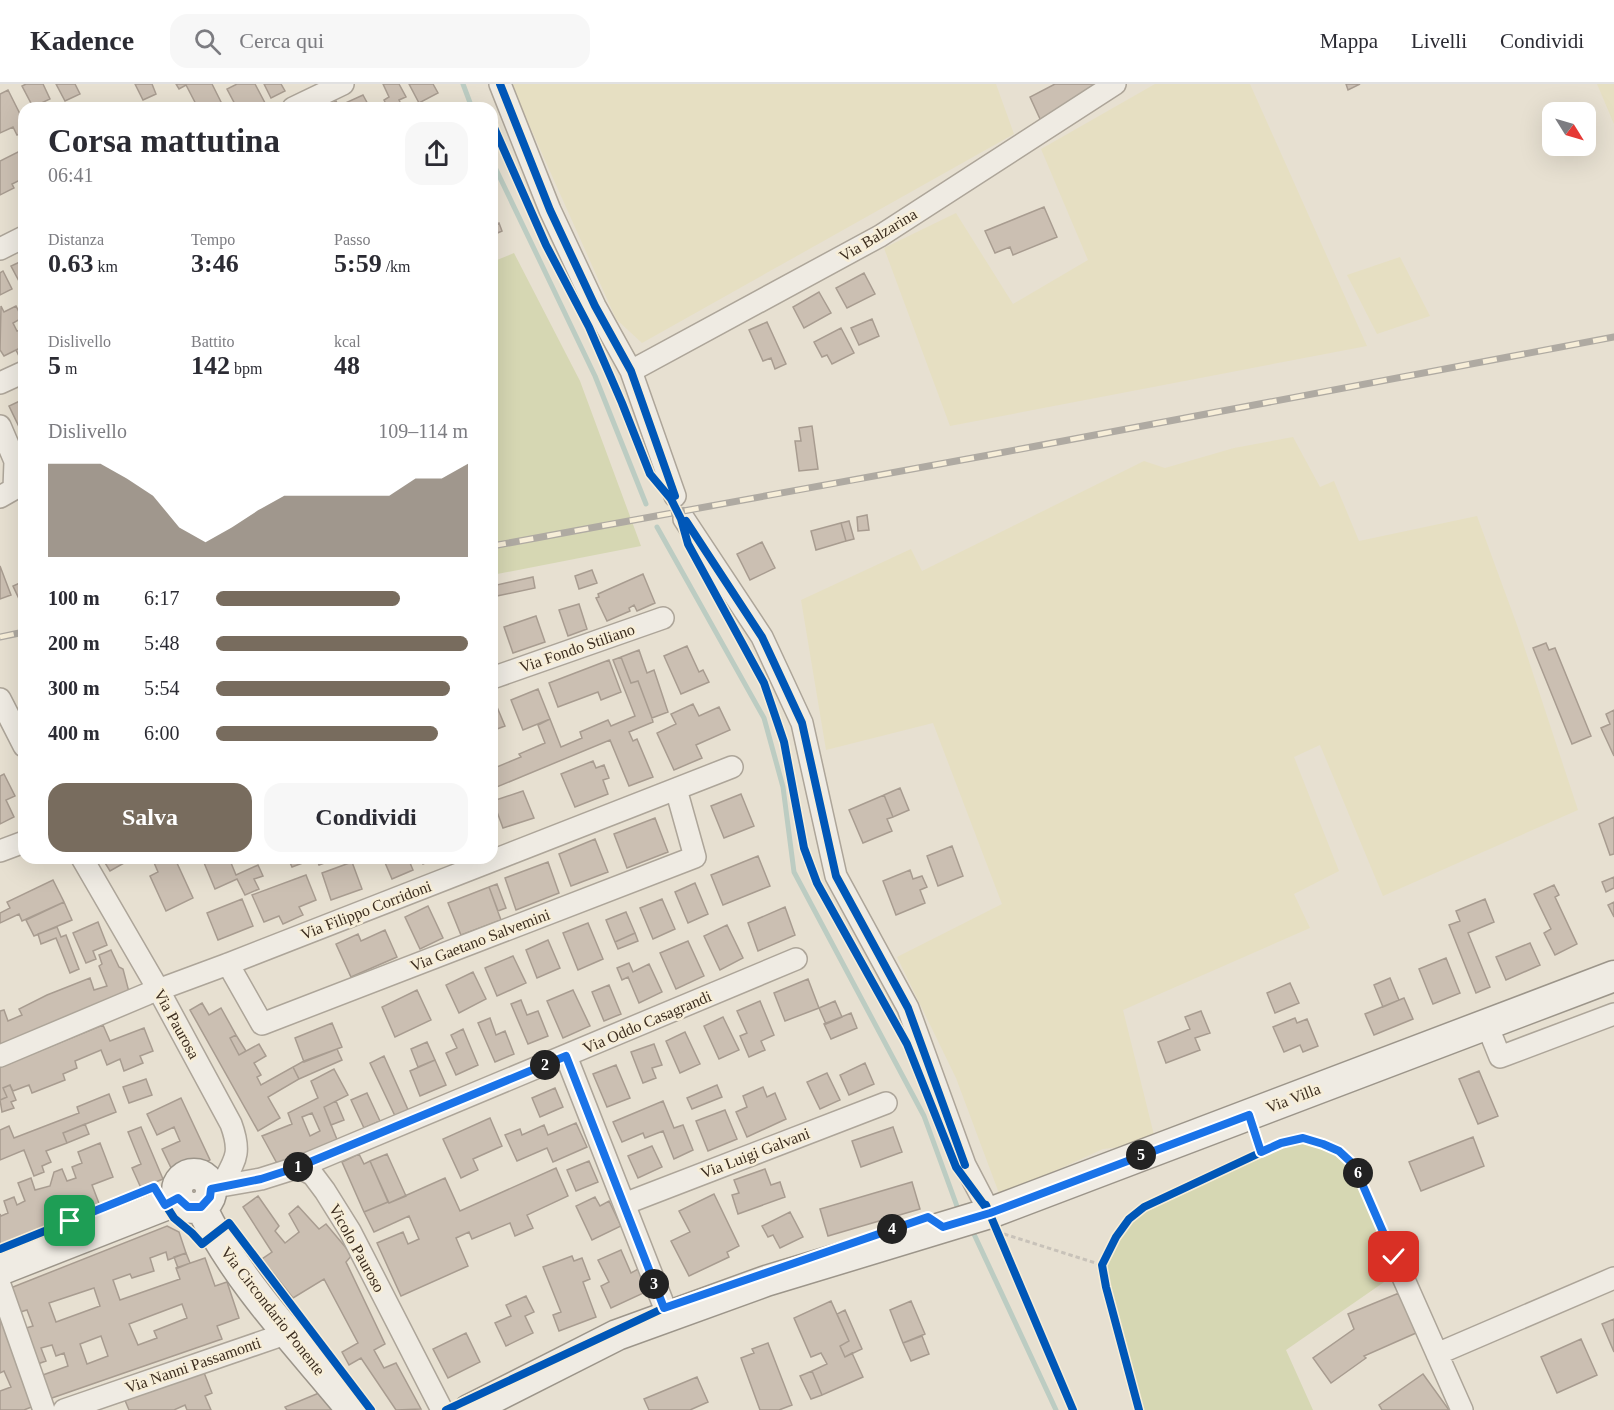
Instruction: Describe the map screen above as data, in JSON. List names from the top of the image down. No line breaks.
{"streets":{"street":["Via Balzarina","Via Fondo Stiliano","Via Filippo Corridoni","Via Gaetano Salvemini","Via Oddo Casagrandi","Via Paurosa","Via Villa","Via Luigi Galvani","Vicolo Pauroso","Via Circondario Ponente","Via Nanni Passamonti"]},"crossings":[["Via Filippo Corridoni","Via Gaetano Salvemini"],["Via Filippo Corridoni","Via Paurosa"],["Via Oddo Casagrandi","Vicolo Pauroso"],["Via Paurosa","Via Circondario Ponente"],["Via Circondario Ponente","Via Nanni Passamonti"]],"north":"bottom right","page":{"header":"Kadence","search":"Cerca qui","nav":["Mappa","Livelli","Condividi"],"heading":["Corsa mattutina","06:41"],"stats":[["Distanza","0.63 km"],["Tempo","3:46"],["Passo","5:59 /km"],["Dislivello","5 m"],["Battito","142 bpm"],["kcal","48"]],"chart":["Dislivello","109–114 m"],"list":[{"name":"100 m","note":"6:17"},{"name":"200 m","note":"5:48"},{"name":"300 m","note":"5:54"},{"name":"400 m","note":"6:00"}],"buttons":["Salva","Condividi"],"pins":["2","5","1","6","4","3"]}}
